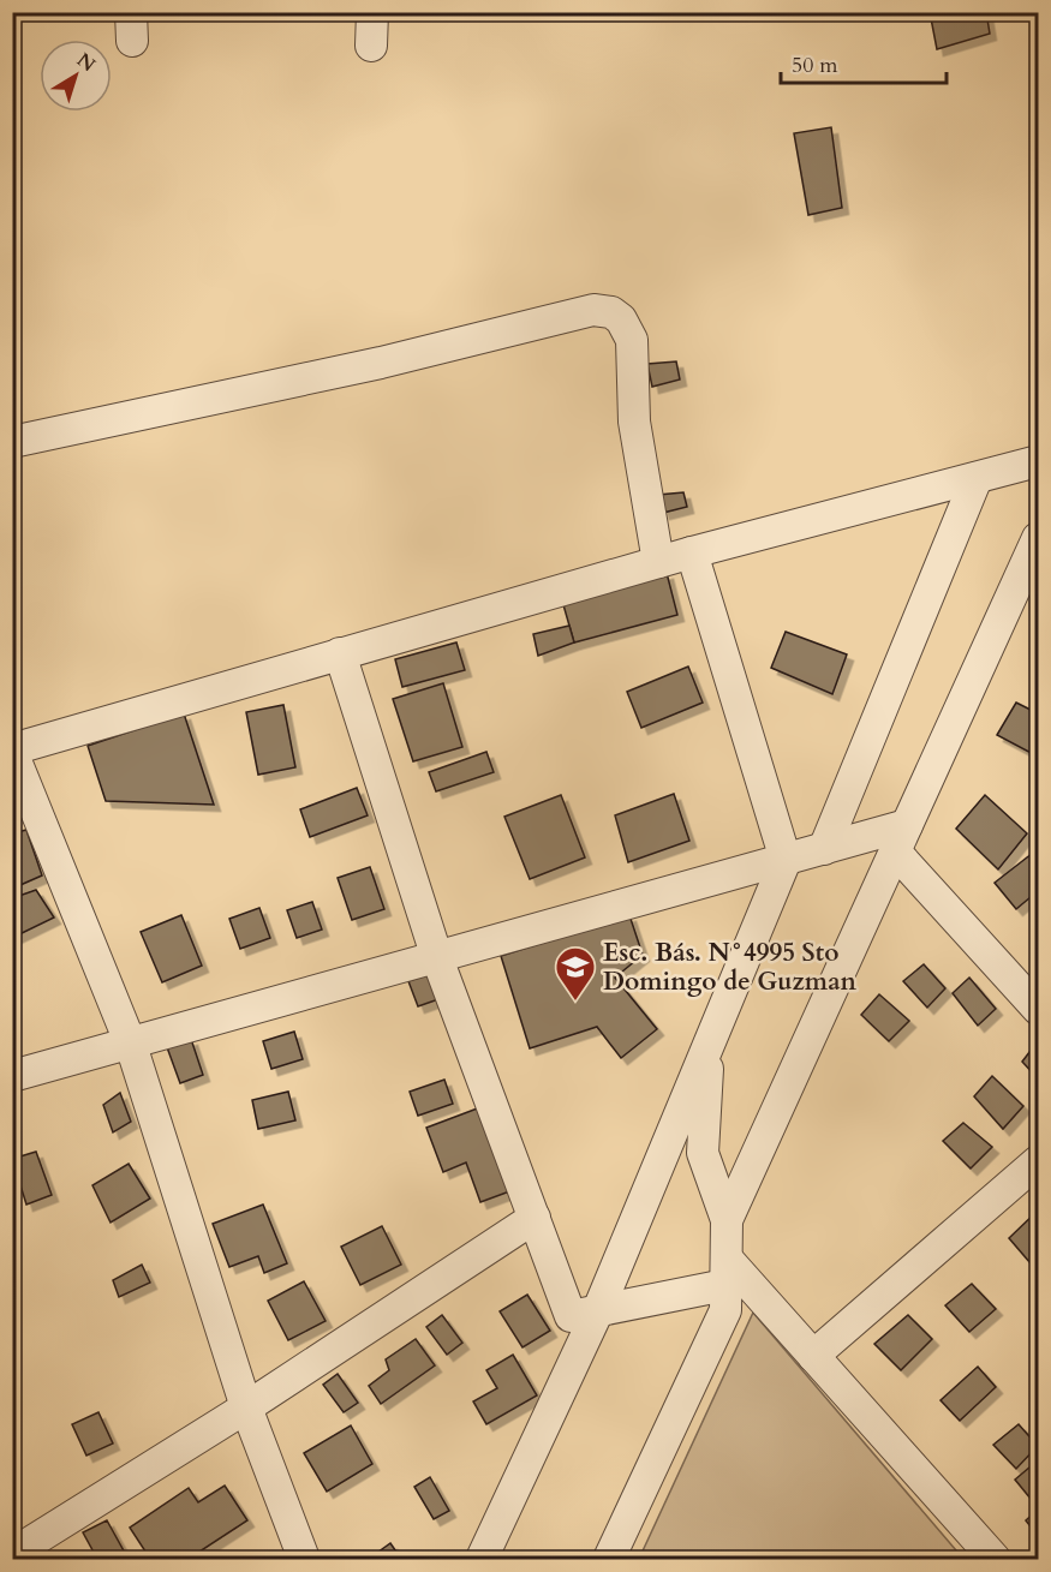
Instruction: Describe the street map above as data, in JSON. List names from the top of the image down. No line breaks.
{"places":{"school or university":["Esc. Bás. N°4995 Sto Domingo de Guzman"]},"scale_bar":"50 m","north":"top right"}
